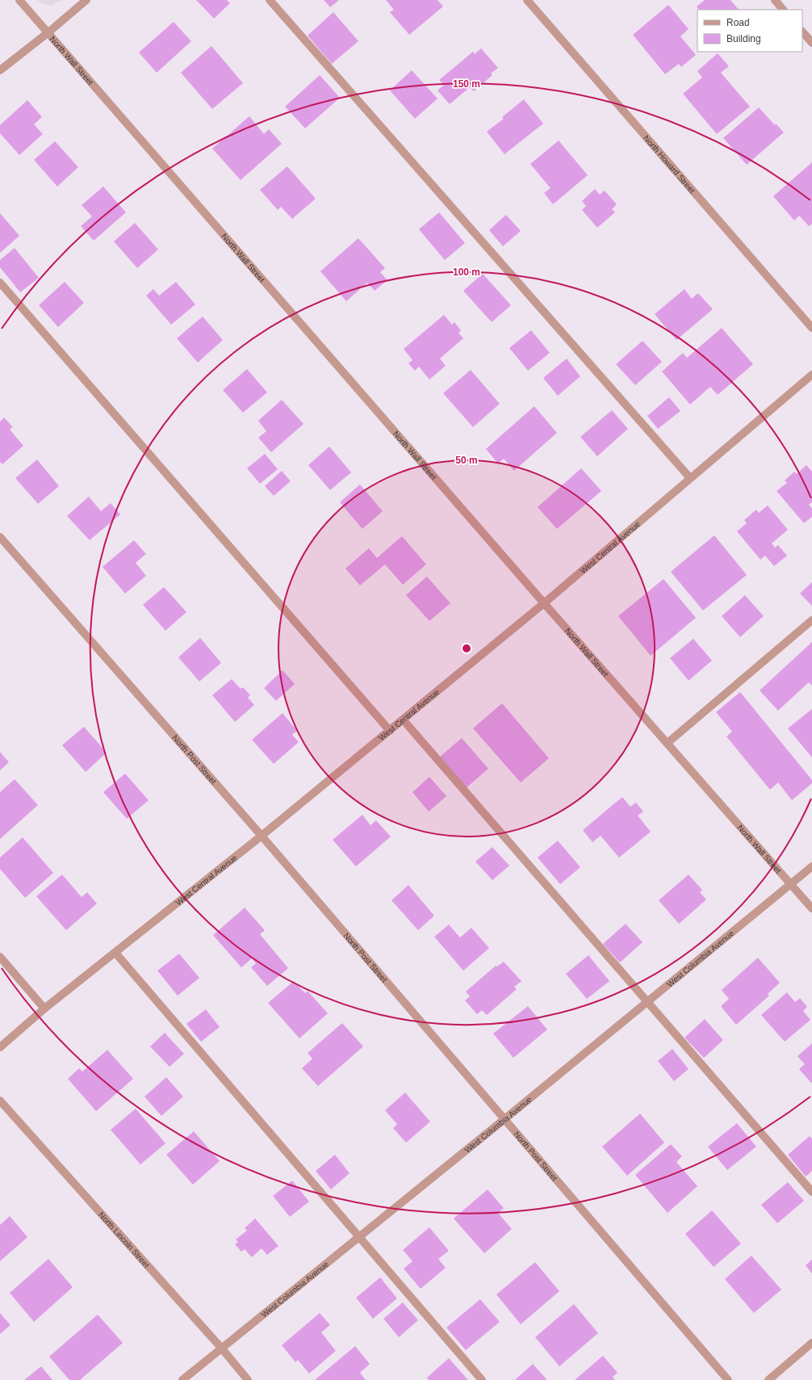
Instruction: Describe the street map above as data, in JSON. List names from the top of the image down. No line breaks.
{"streets":{"street":["North Wall Street","North Howard Street","West Central Avenue","North Post Street","West Columbia Avenue","North Lincoln Street"]},"crossings":[["North Wall Street","West Central Avenue"],["North Wall Street","West Columbia Avenue"],["West Central Avenue","North Post Street"],["North Post Street","West Columbia Avenue"],["West Columbia Avenue","North Lincoln Street"]],"legend":["Road","Building"],"rings":["150 m","100 m","50 m"]}
